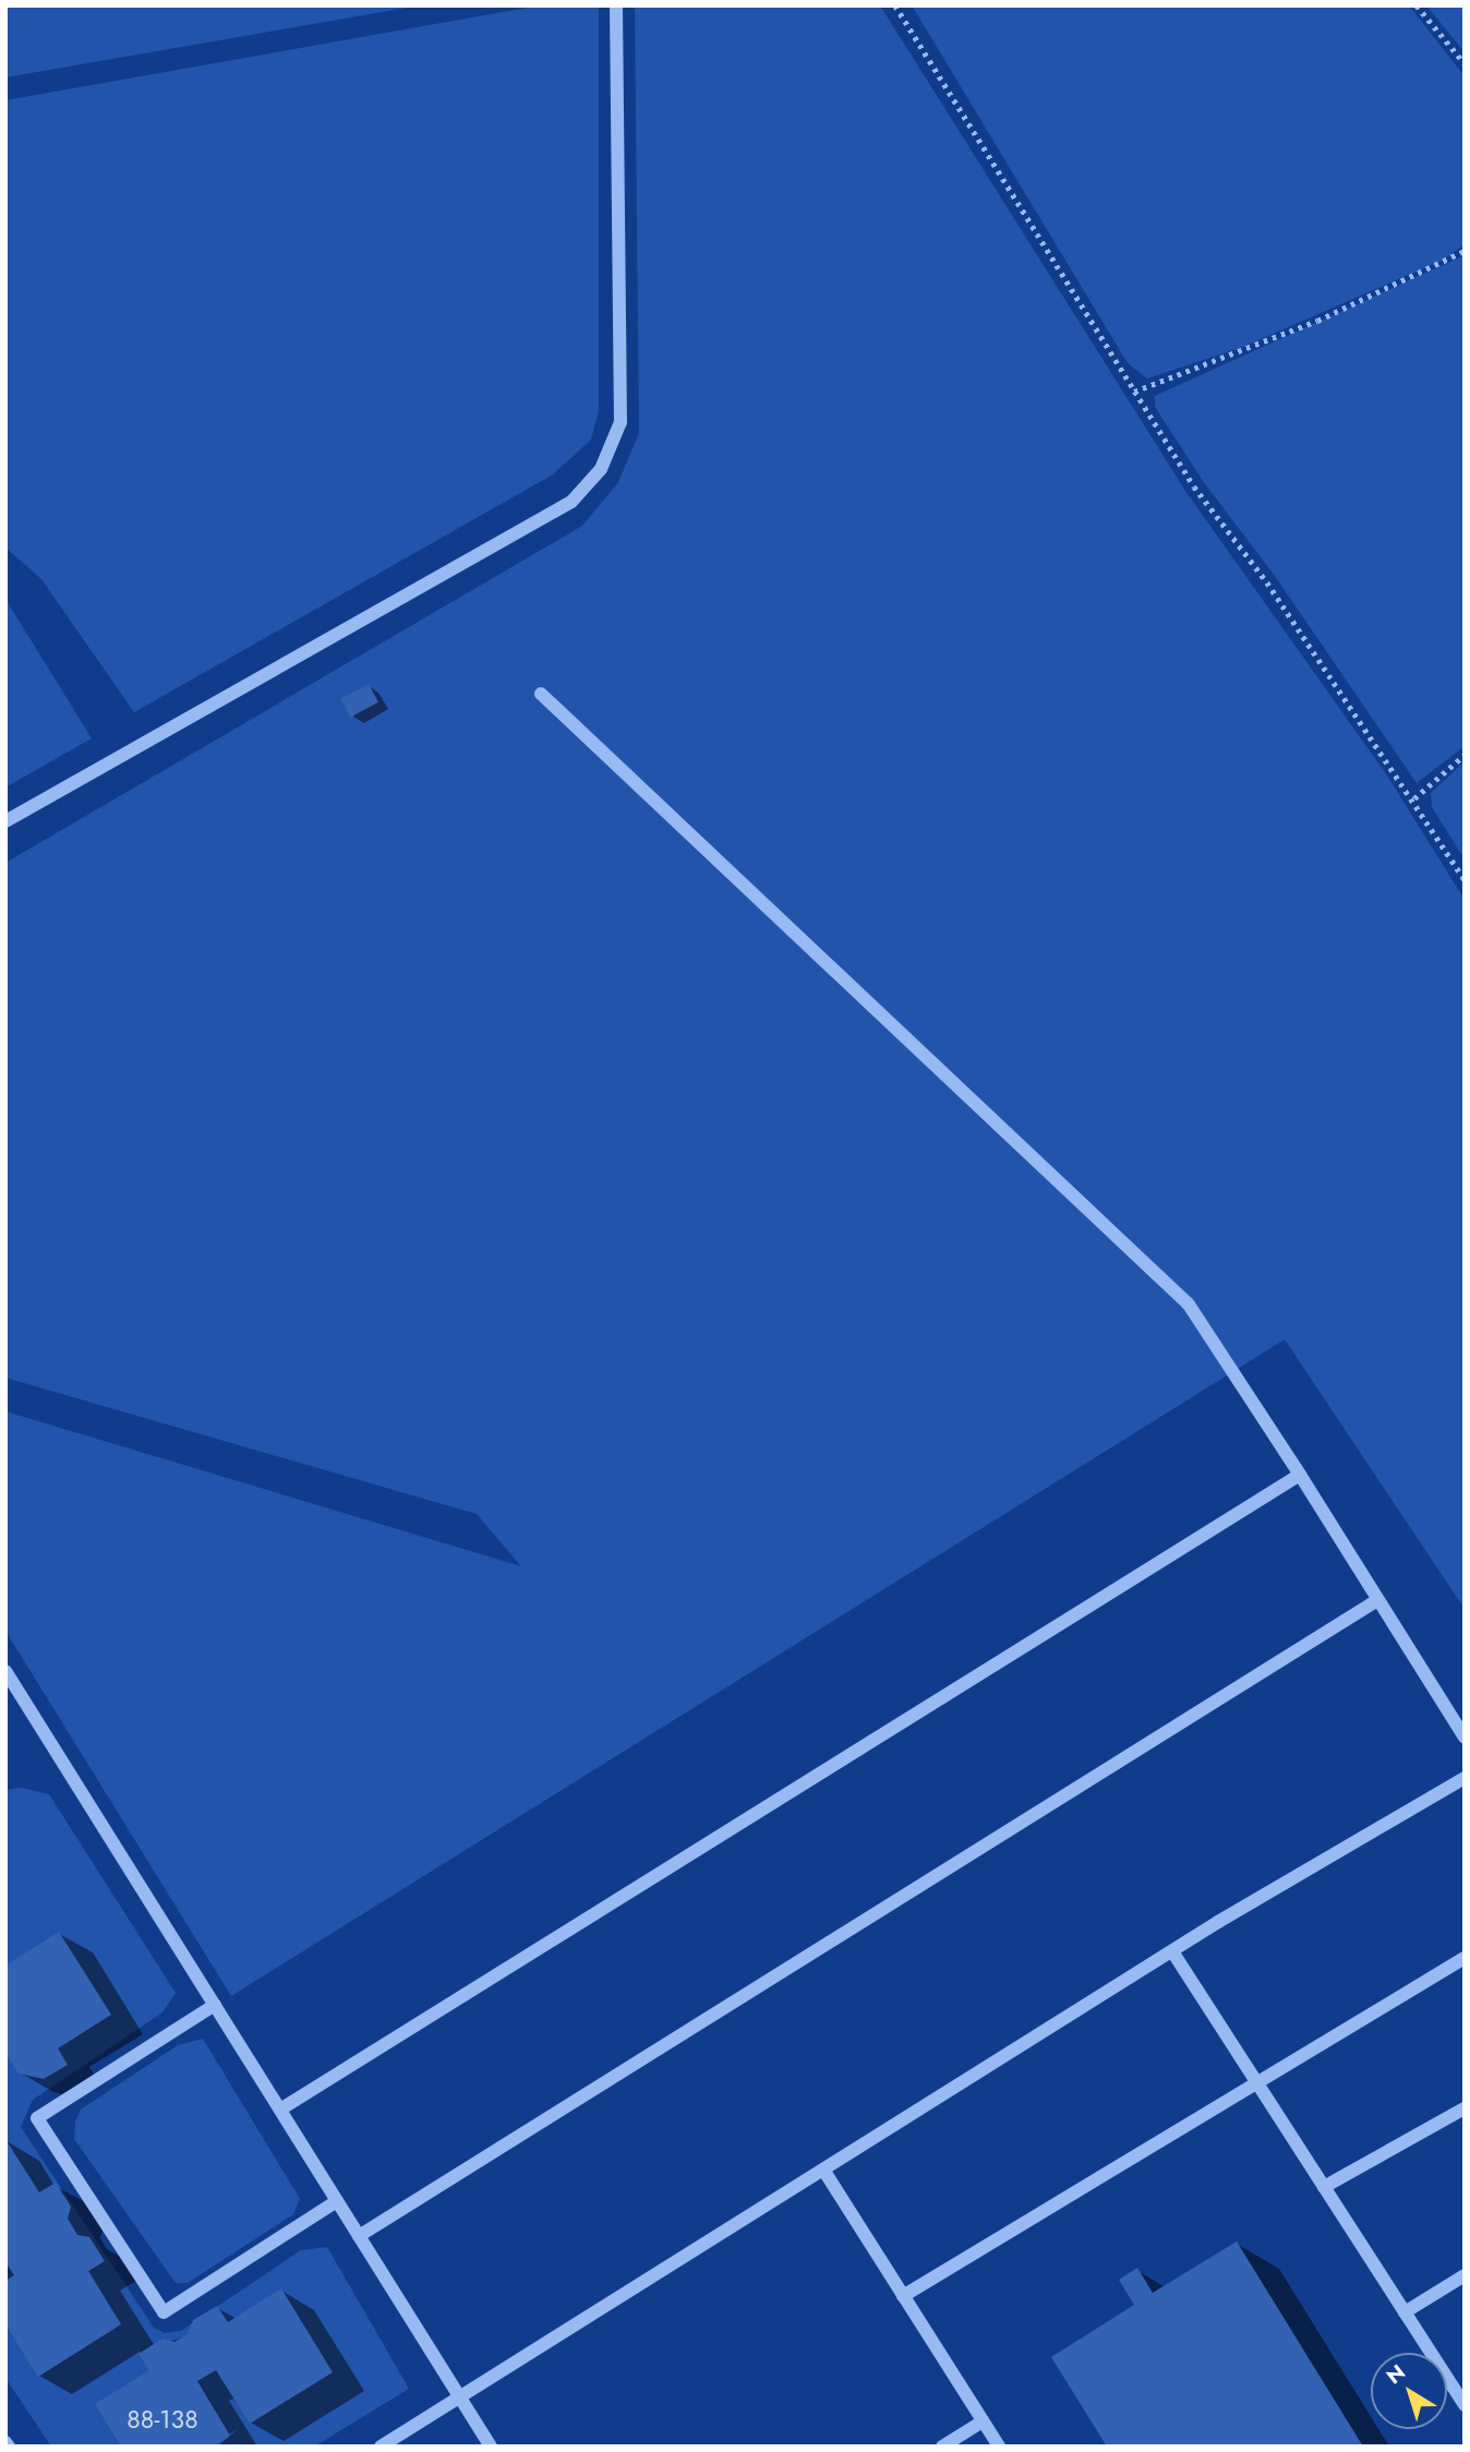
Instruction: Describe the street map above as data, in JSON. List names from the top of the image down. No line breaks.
{"house_numbers":["88-138"],"north":"top left"}
